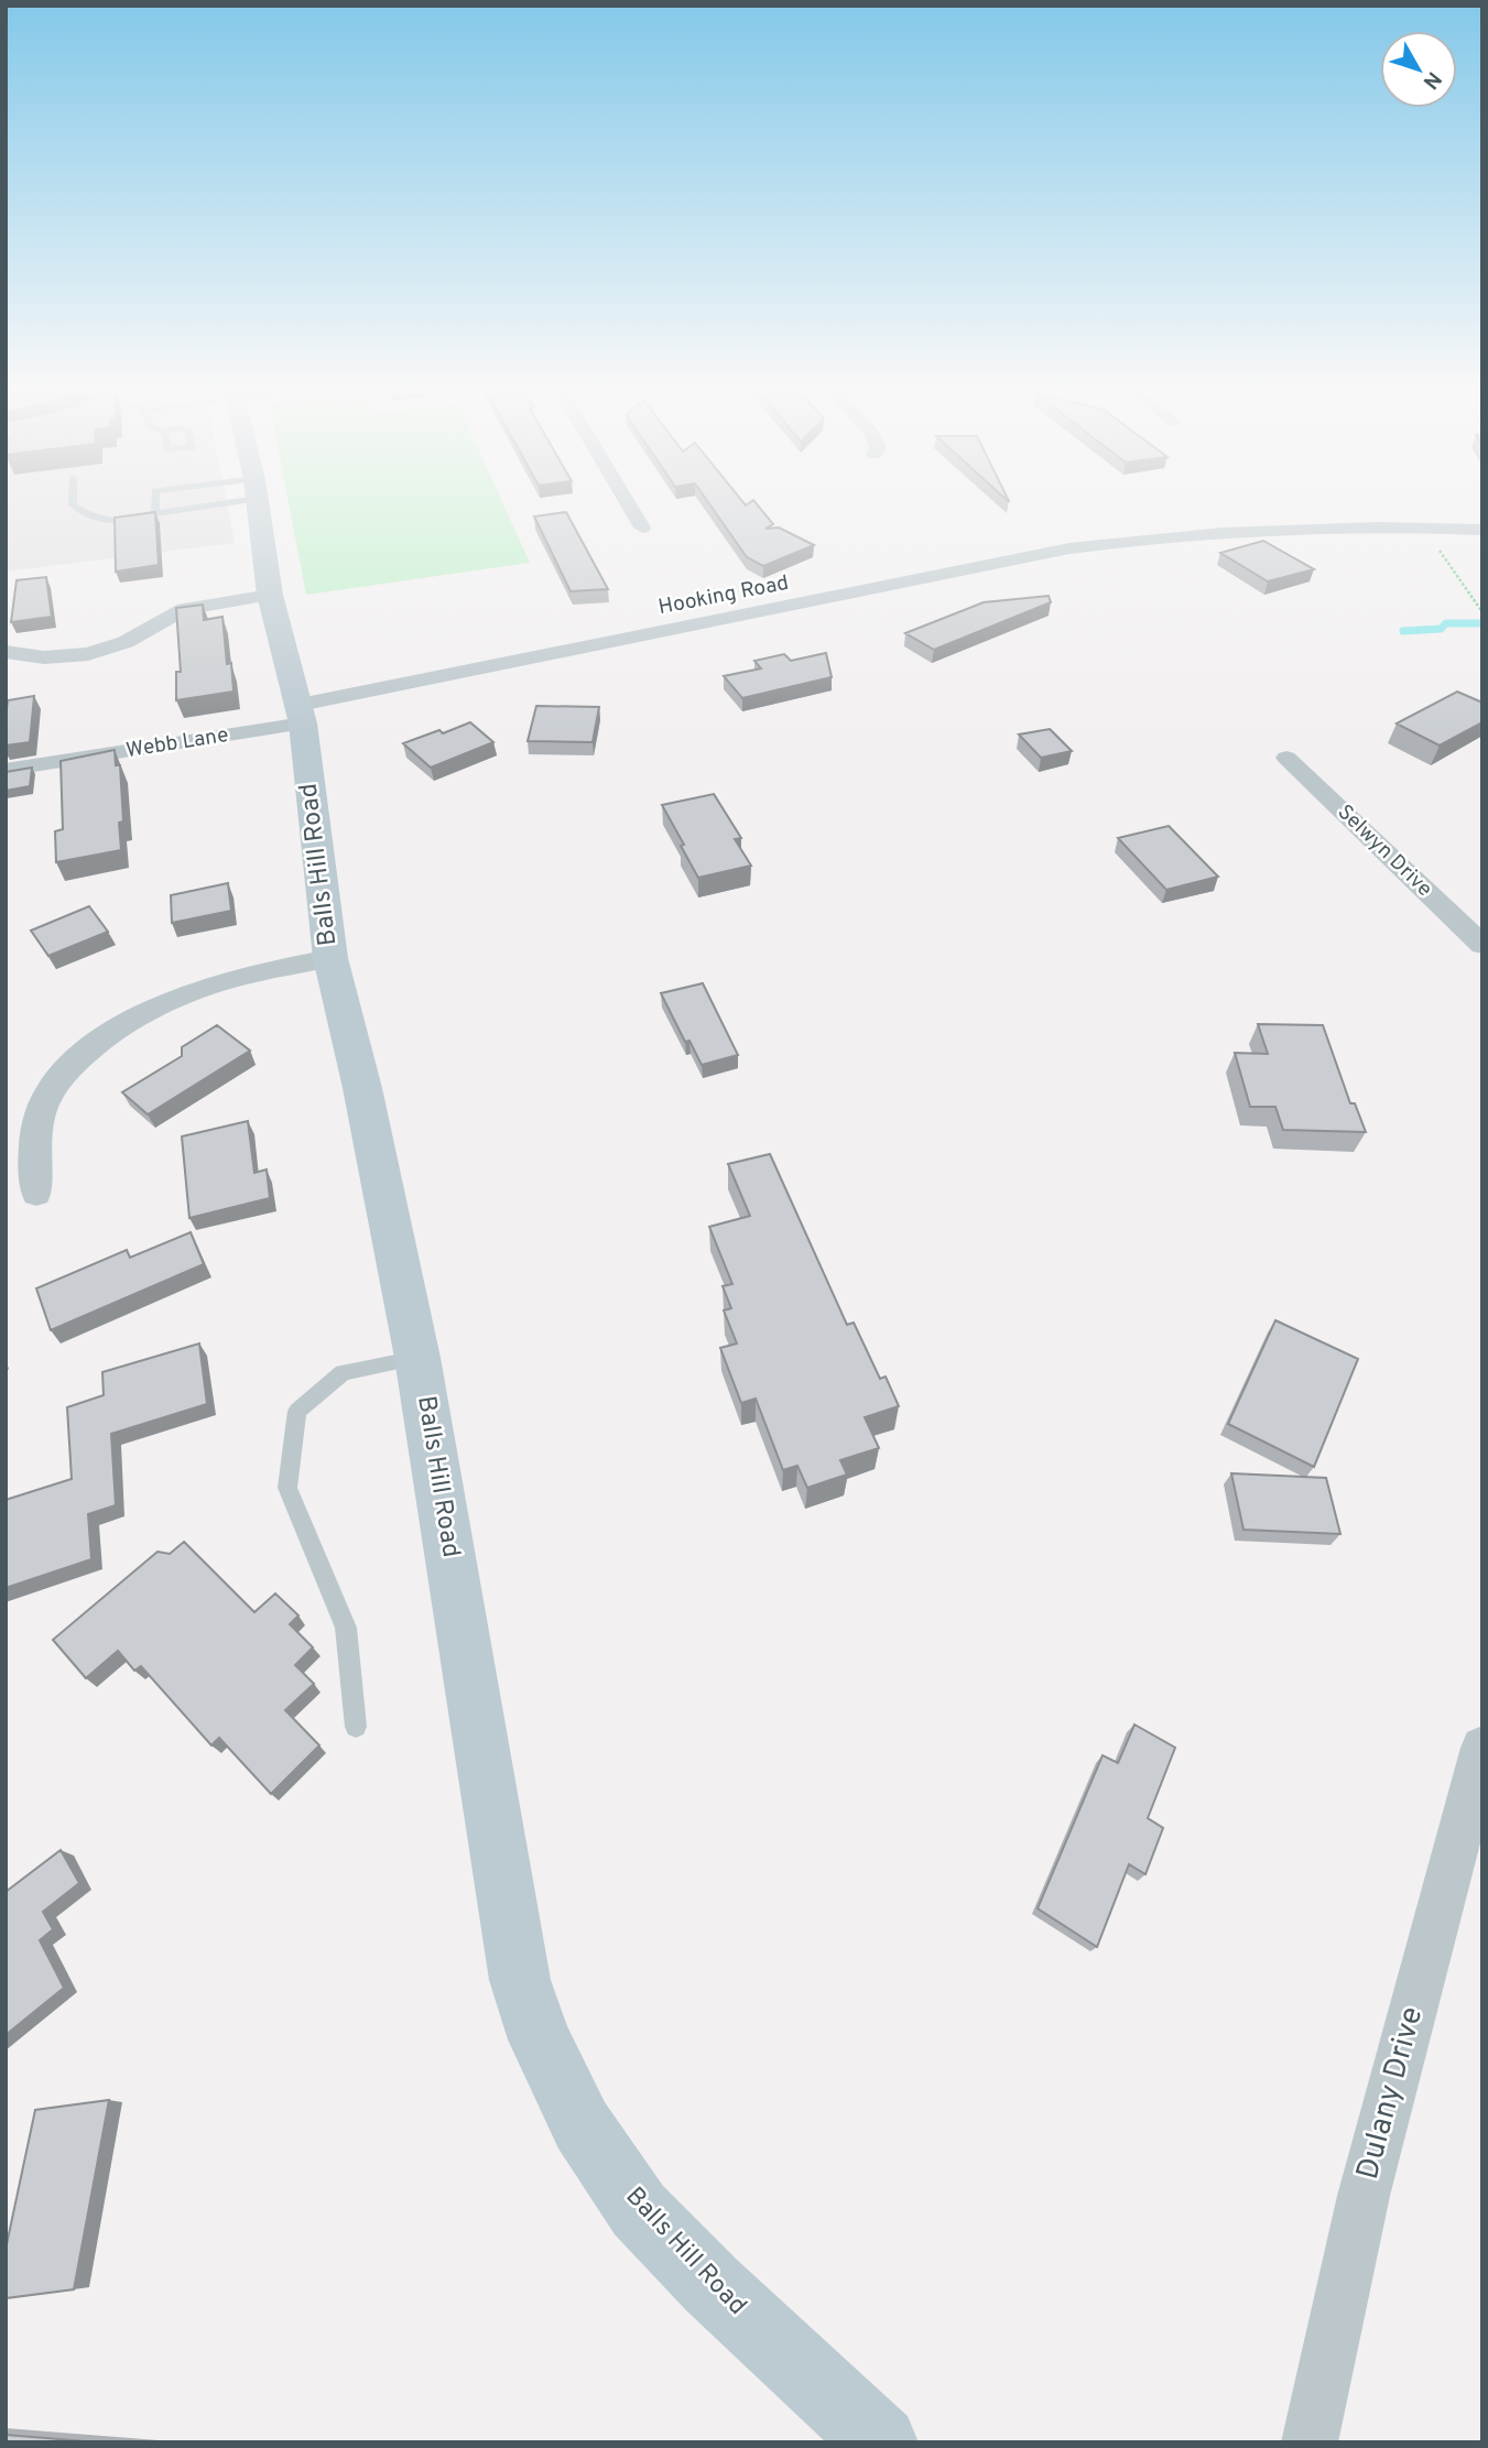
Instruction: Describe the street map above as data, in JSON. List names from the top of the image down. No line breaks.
{"streets":{"street":["Hooking Road","Webb Lane","Selwyn Drive","Balls Hill Road","Dulany Drive"]},"crossings":[["Hooking Road","Webb Lane"],["Hooking Road","Balls Hill Road"],["Webb Lane","Balls Hill Road"]],"north":"bottom right"}
